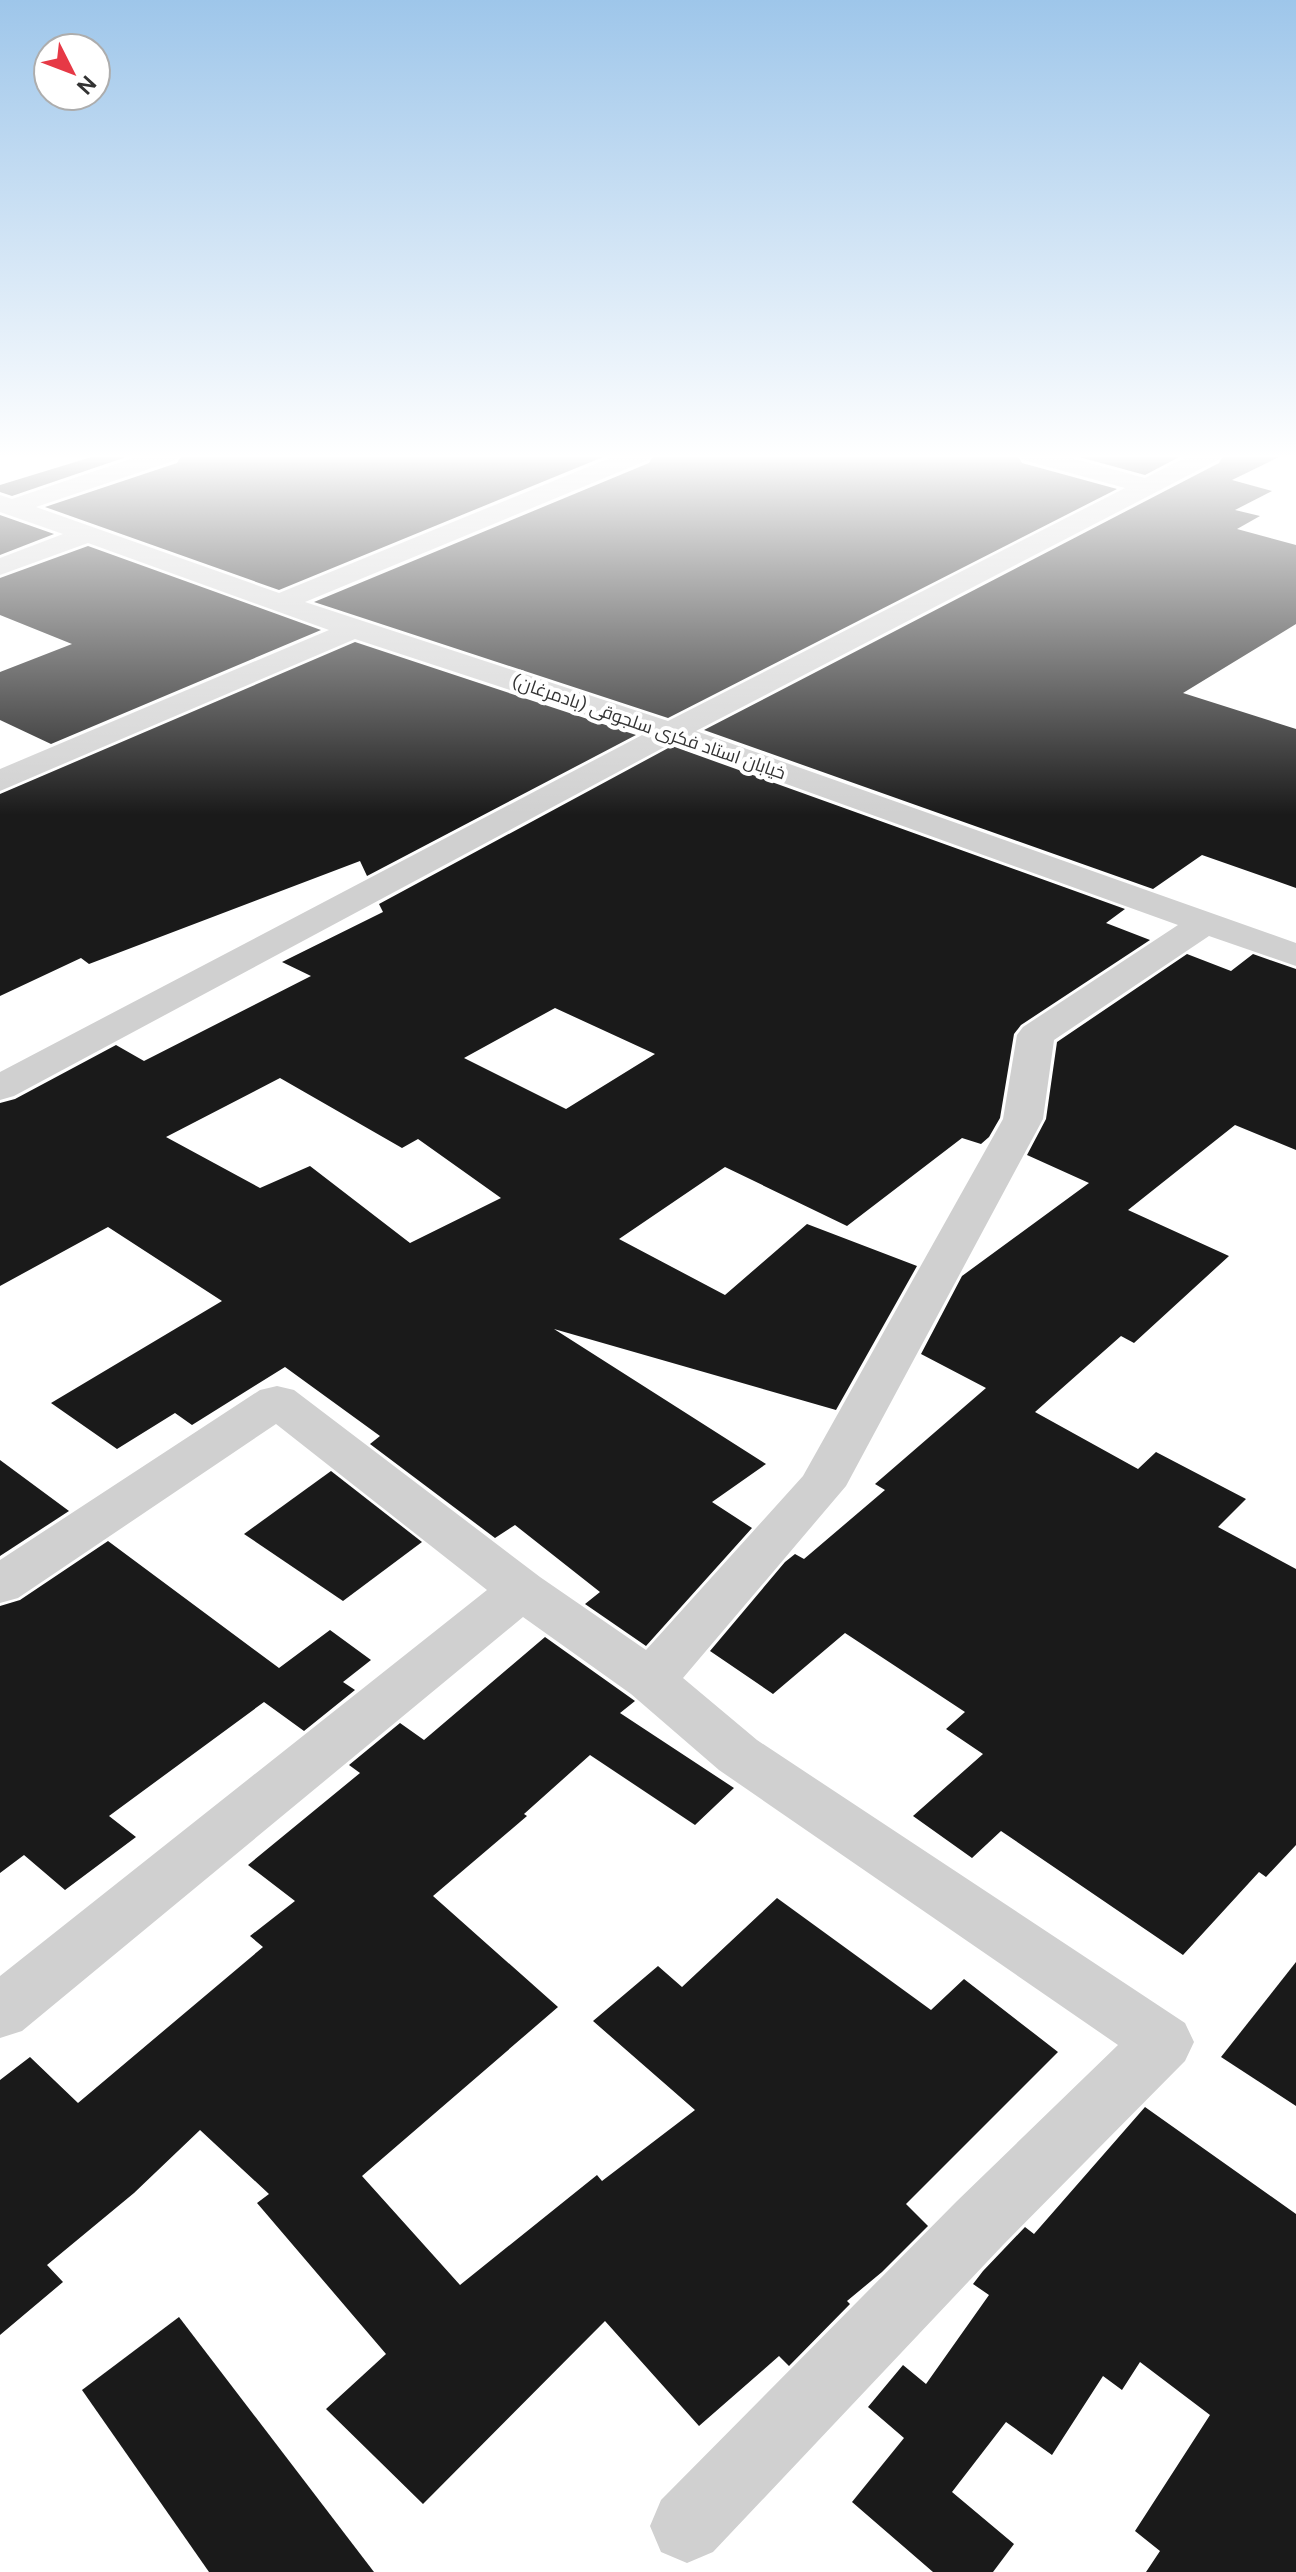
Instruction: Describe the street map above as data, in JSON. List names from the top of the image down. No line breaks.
{"streets":{"street":["خیابان استاد فکری سلجوقی (بادمرغان)"]},"north":"bottom right"}
